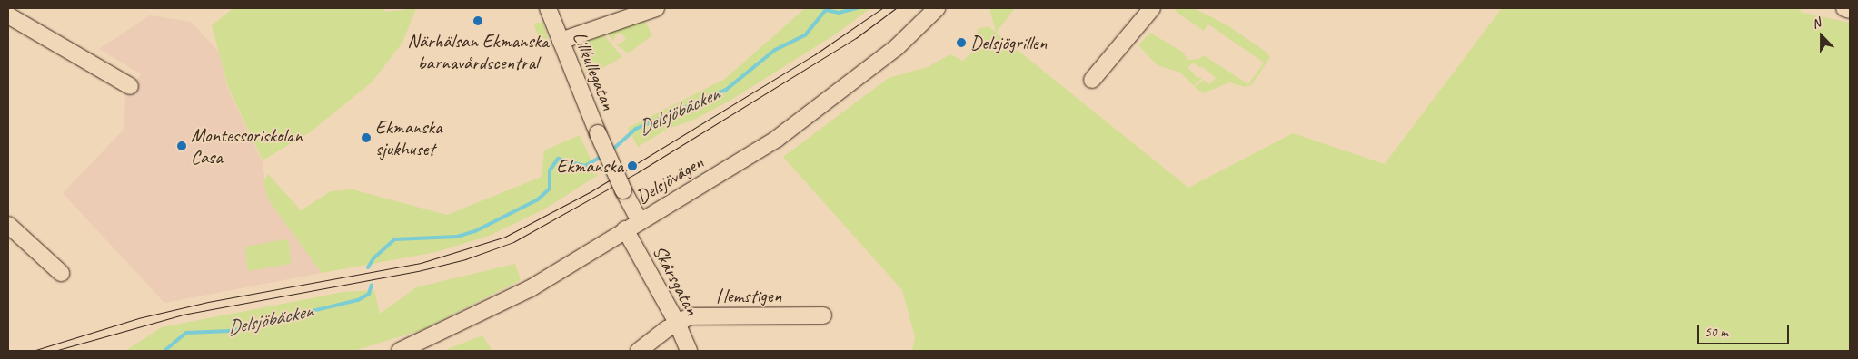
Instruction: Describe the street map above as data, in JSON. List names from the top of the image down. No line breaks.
{"streets":{"street":["Lillkullegatan","Delsjövägen","Skårsgatan","Hemstigen"]},"crossings":[["Lillkullegatan","Delsjövägen"],["Delsjövägen","Skårsgatan"],["Skårsgatan","Hemstigen"]],"water":["Delsjöbäcken"],"places":["Närhälsan Ekmanska barnavårdscentral","Delsjögrillen","Ekmanska sjukhuset","Montessoriskolan Casa","Ekmanska"],"scale_bar":"50 m","north":"top"}
